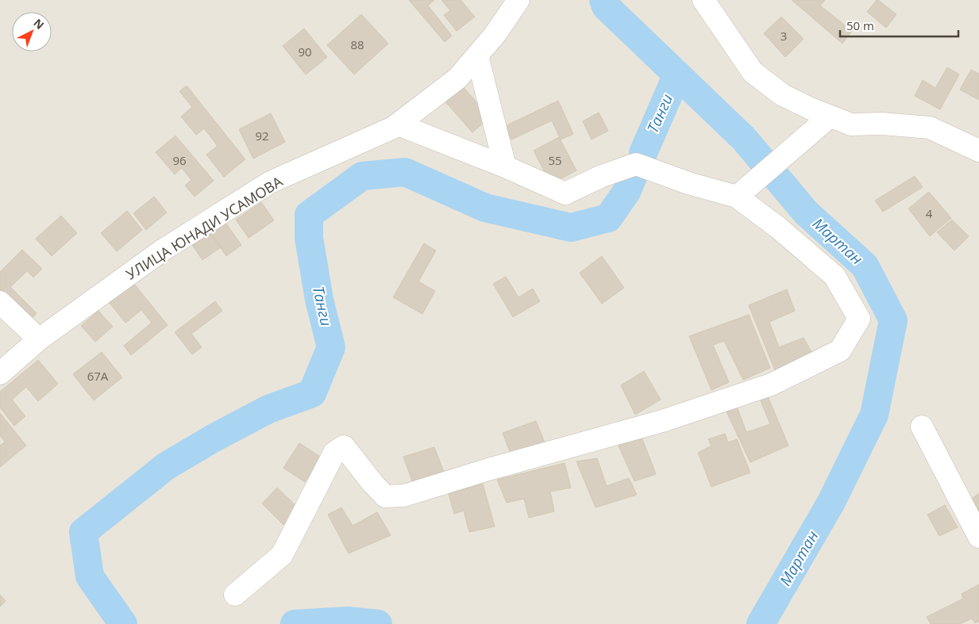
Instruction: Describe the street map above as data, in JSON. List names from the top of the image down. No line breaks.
{"streets":{"street":["УЛИЦА ЮНАДИ УСАМОВА"]},"water":["Танги","Мартан"],"house_numbers":["3","88","90","92","96","55","4","67А"],"scale_bar":"50 m","north":"top right"}
